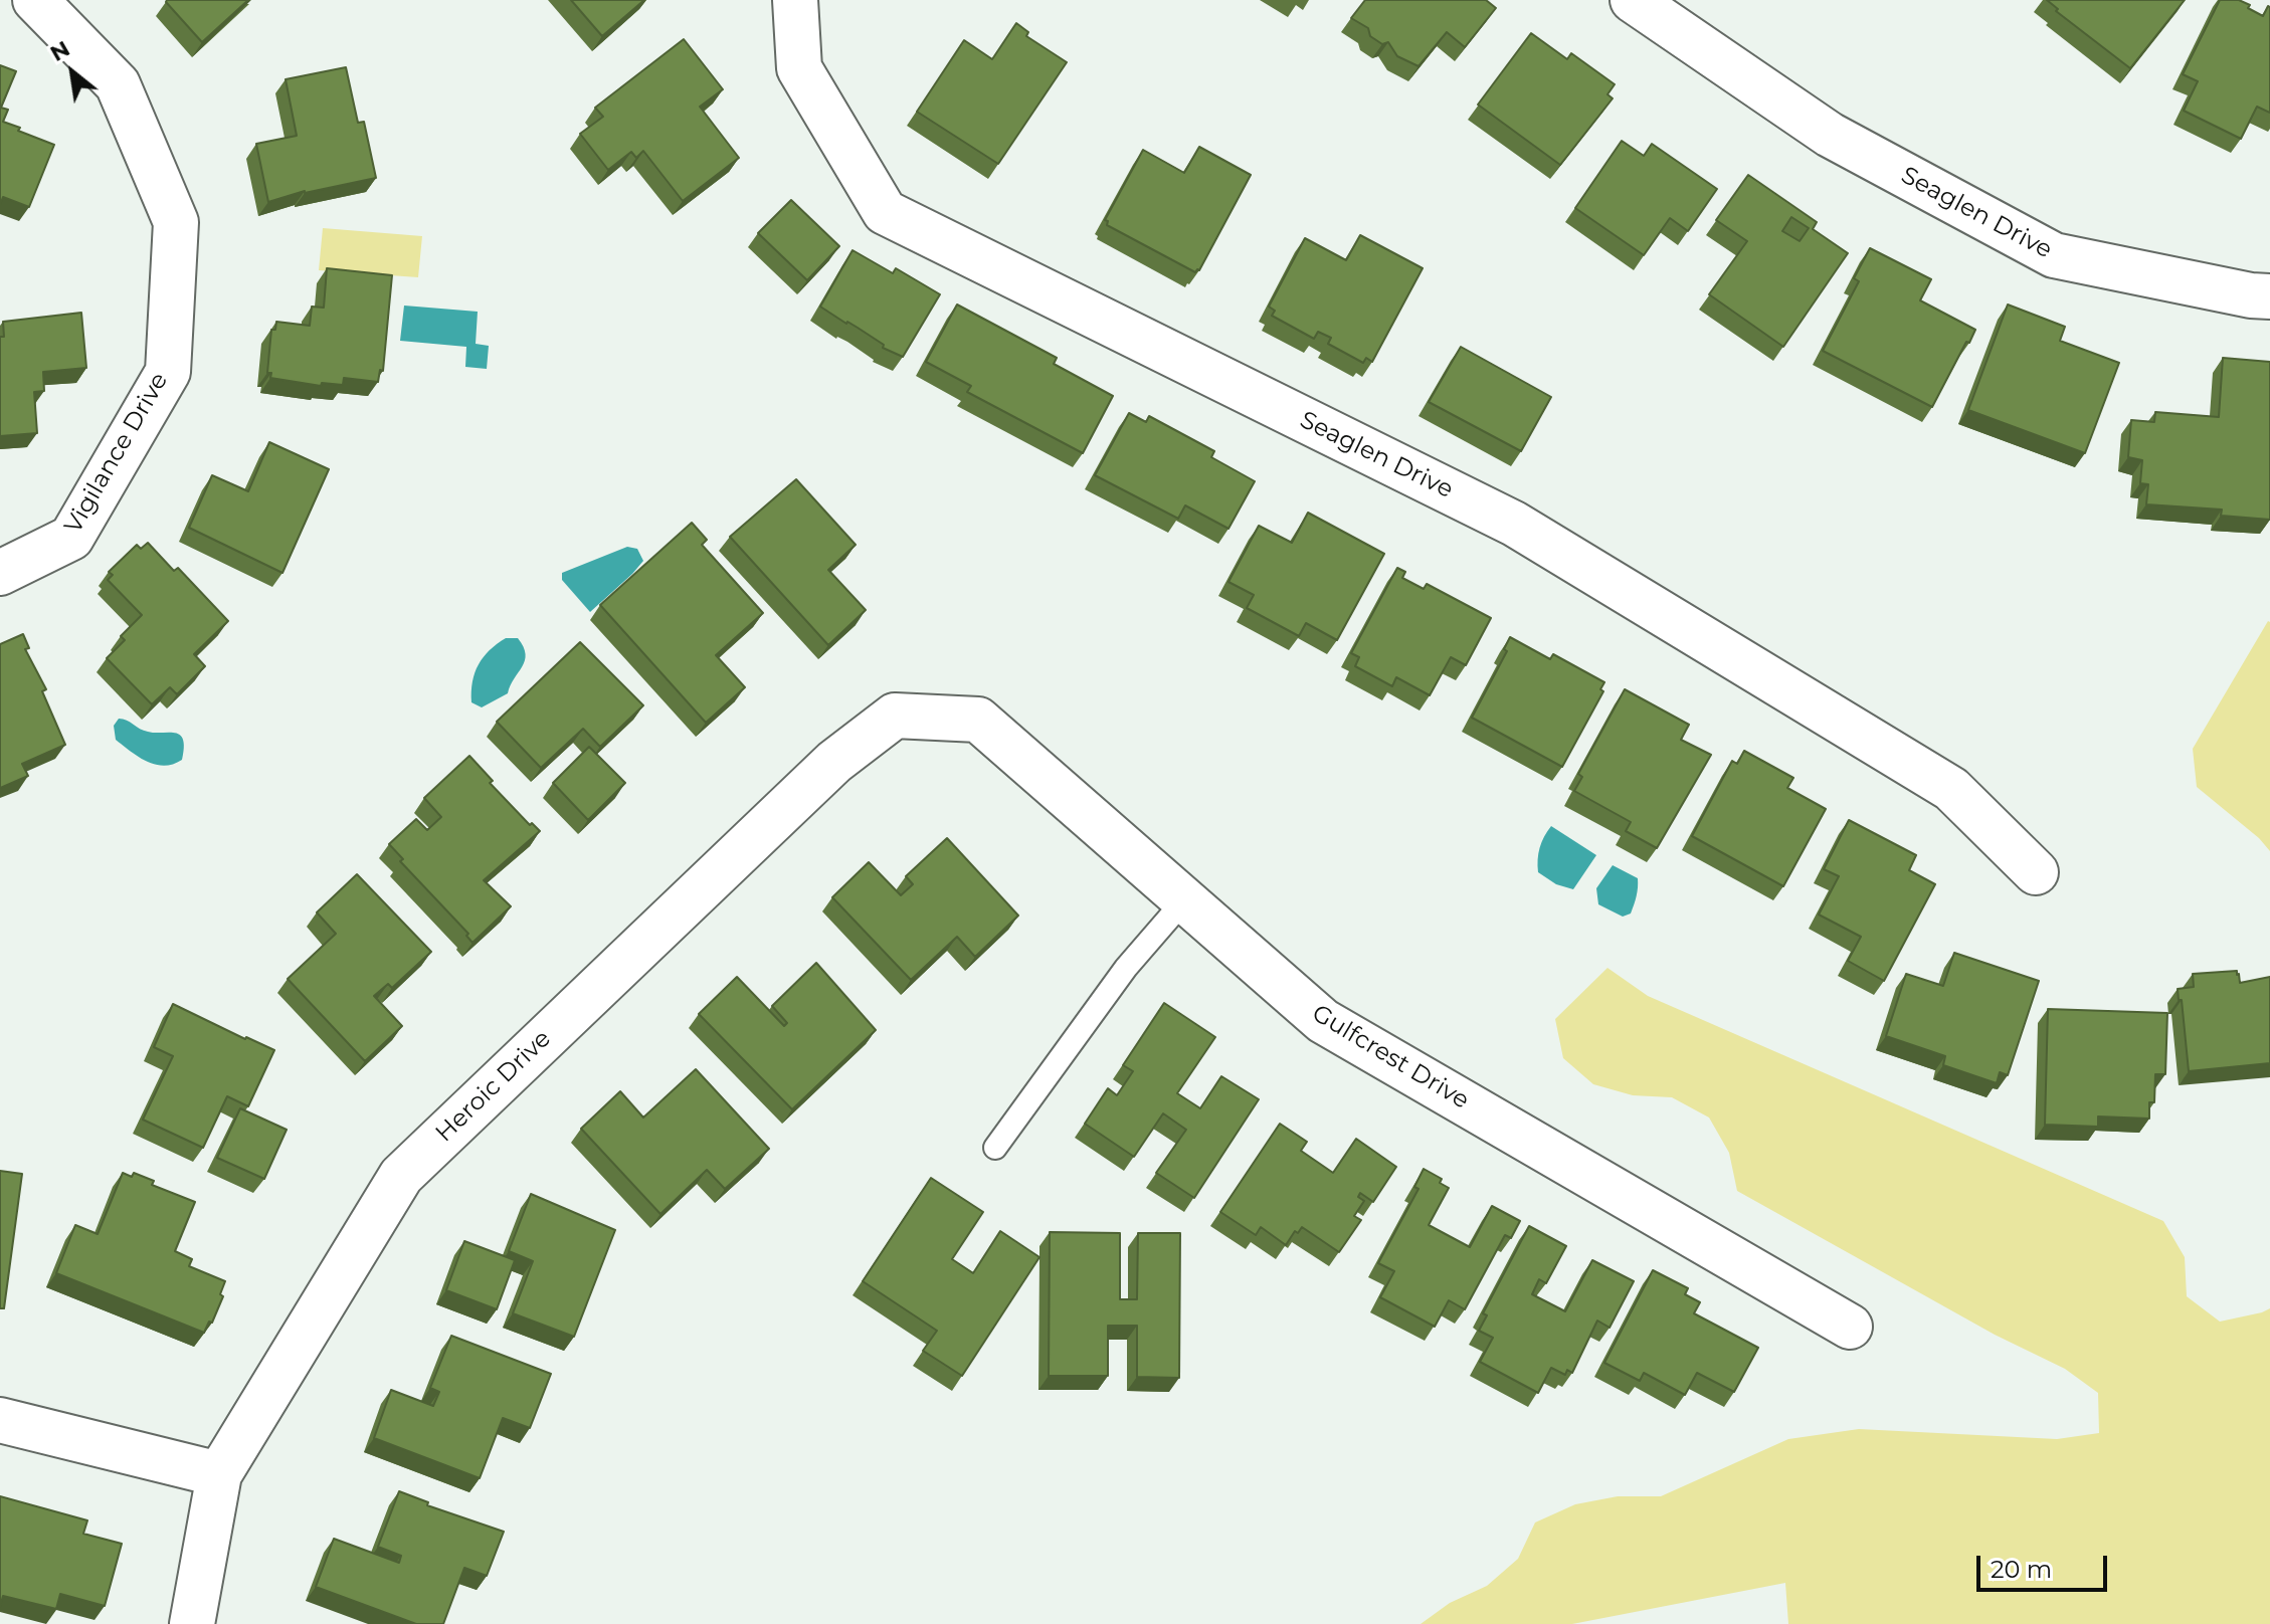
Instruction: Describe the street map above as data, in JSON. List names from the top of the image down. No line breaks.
{"streets":{"street":["Seaglen Drive","Vigilance Drive","Gulfcrest Drive","Heroic Drive"]},"crossings":[["Gulfcrest Drive","Heroic Drive"]],"scale_bar":"20 m","north":"top left"}
